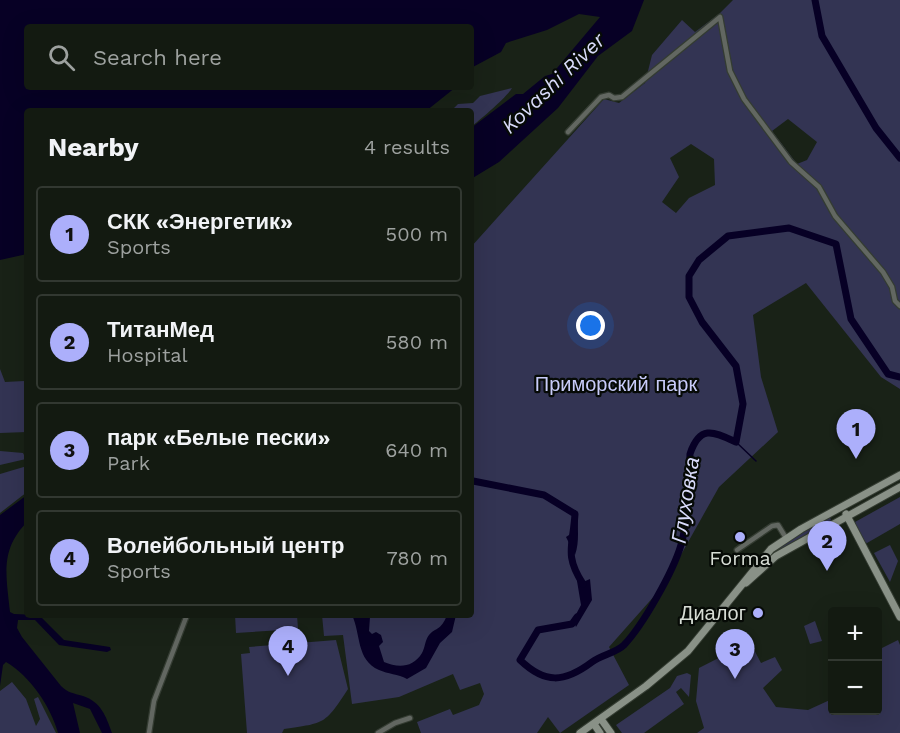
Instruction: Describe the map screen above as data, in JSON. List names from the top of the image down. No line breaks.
{"water":["Kovashi River","Глуховка"],"parks":["Приморский парк"],"places":["Forma","Диалог"],"page":{"search":"Search here","heading":["Nearby","4 results"],"list":[{"mark":"1","name":"СКК «Энергетик»","note":"Sports","value":"500 m"},{"mark":"2","name":"ТитанМед","note":"Hospital","value":"580 m"},{"mark":"3","name":"парк «Белые пески»","note":"Park","value":"640 m"},{"mark":"4","name":"Волейбольный центр","note":"Sports","value":"780 m"}],"pins":["1","2","4","3"],"map_buttons":["+","−"]}}
